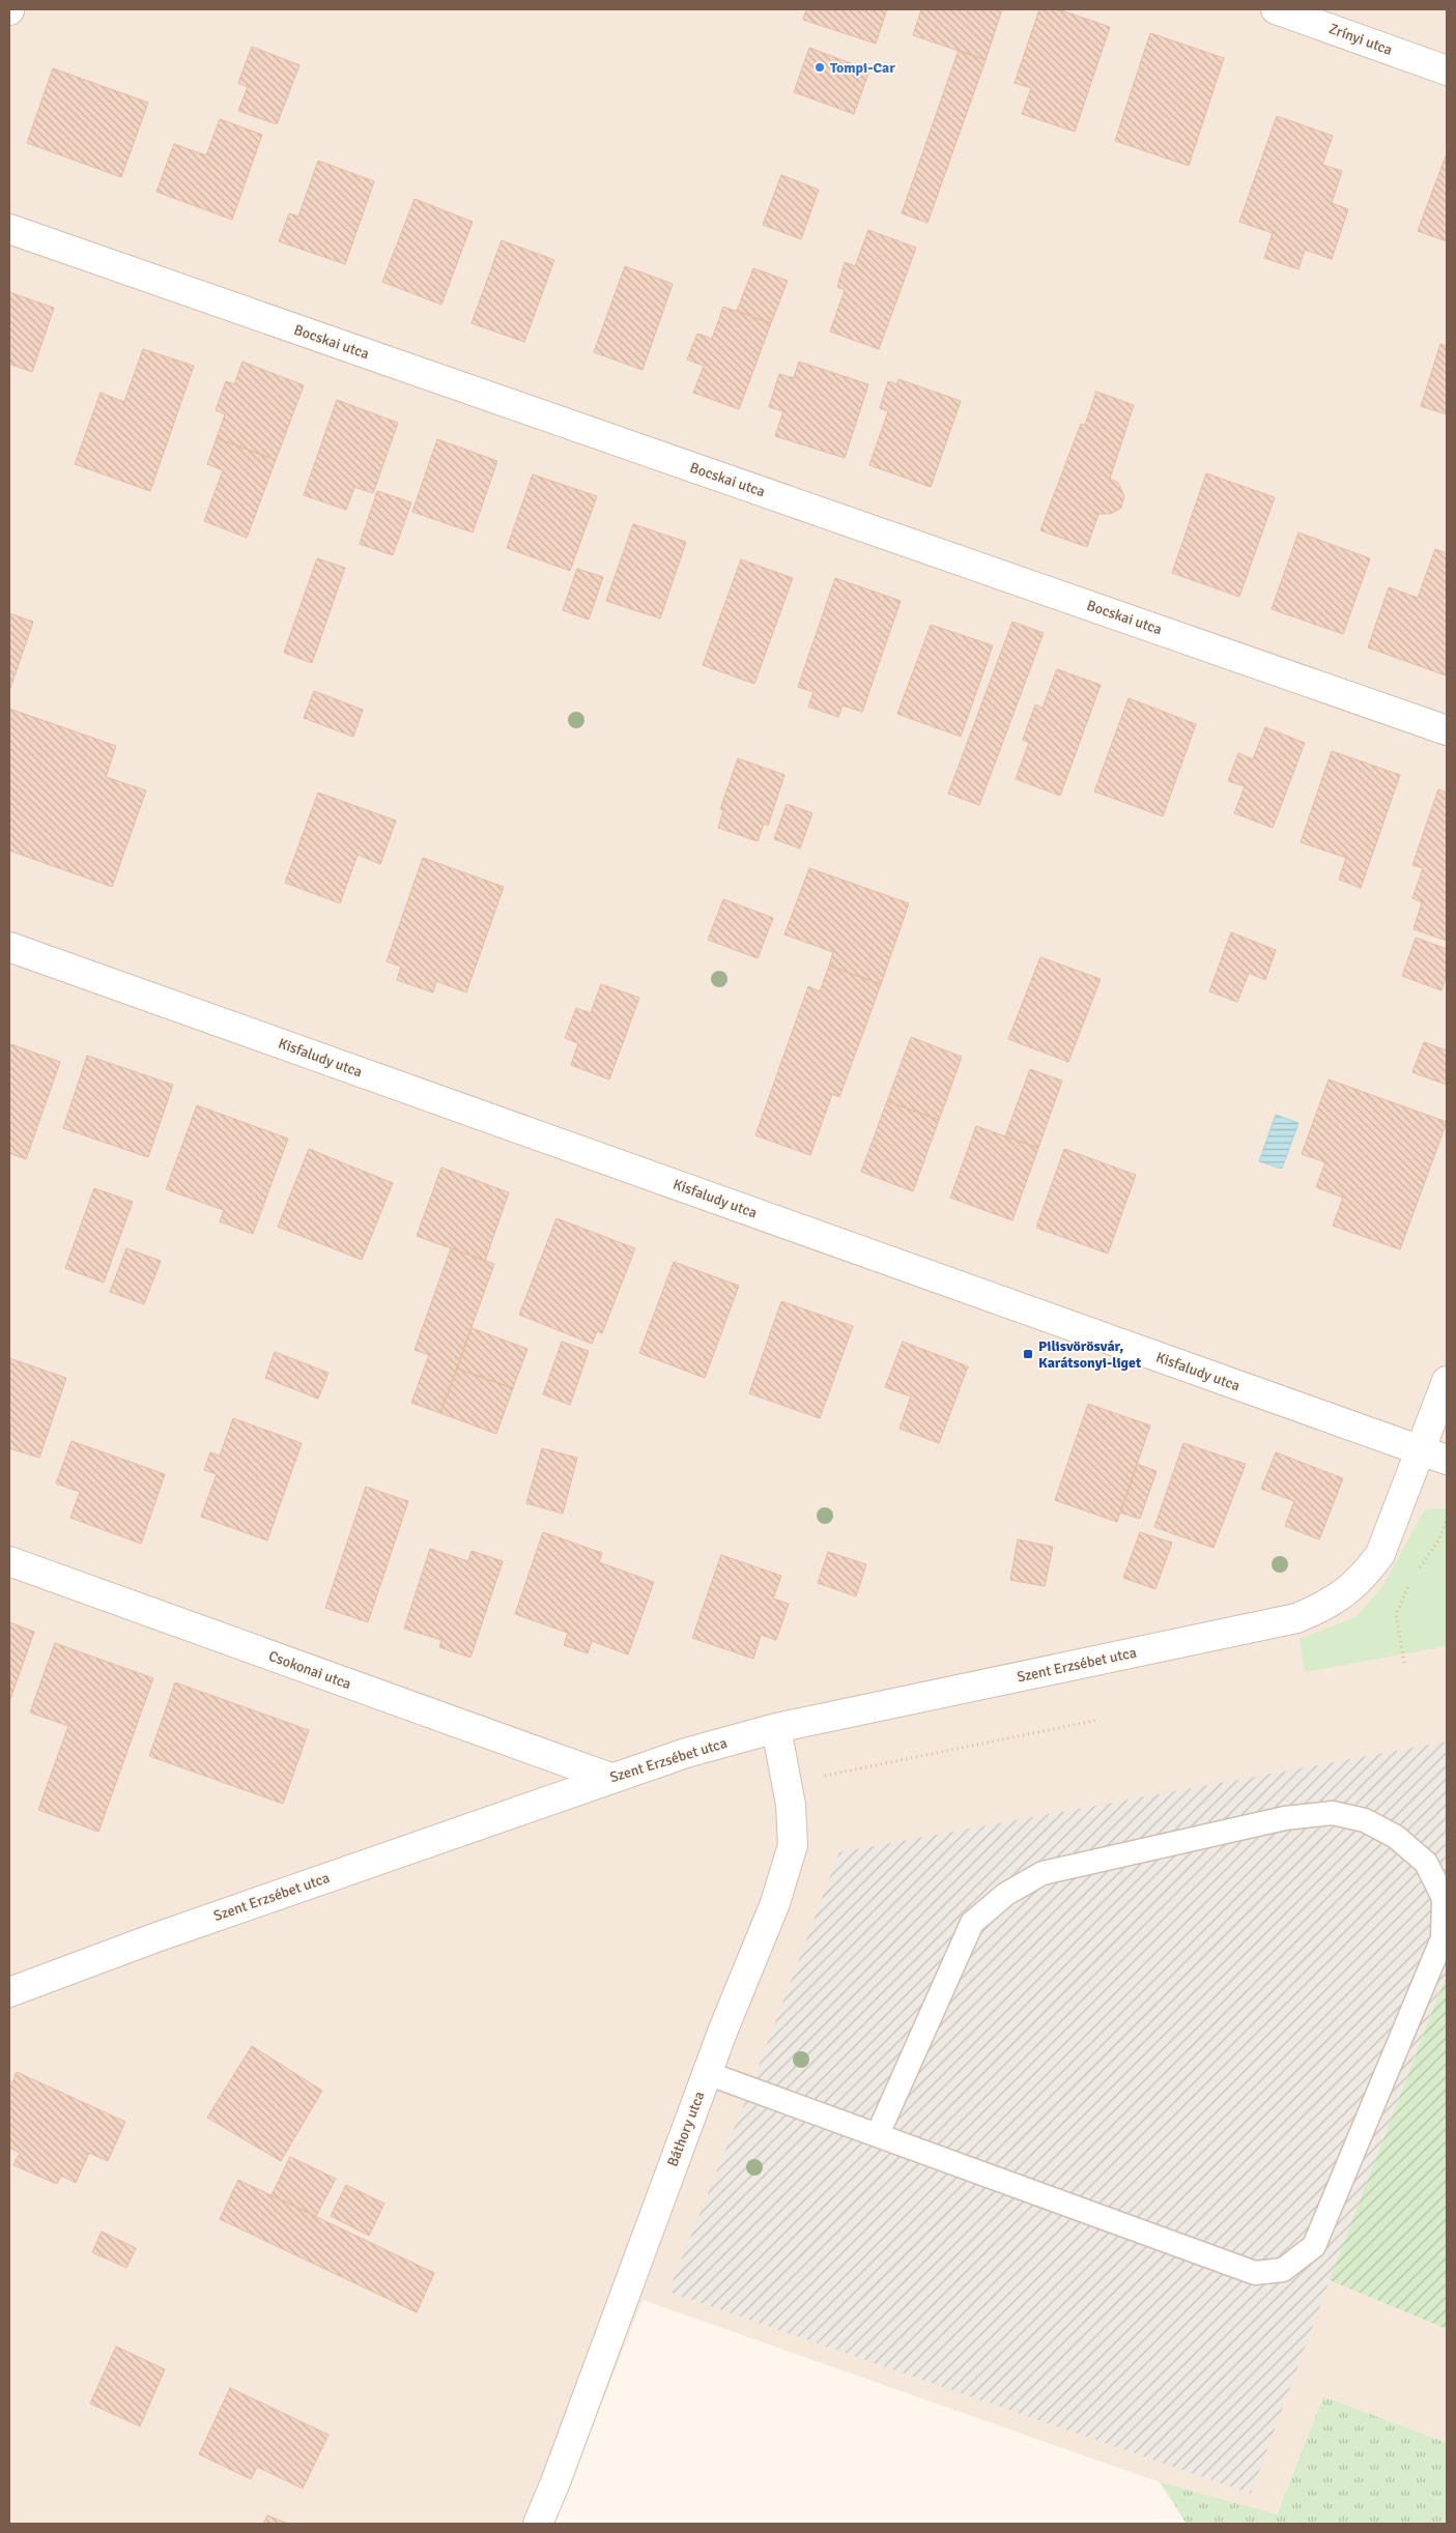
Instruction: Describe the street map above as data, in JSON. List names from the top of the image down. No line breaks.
{"streets":{"street":["Zrínyi utca","Bocskai utca","Kisfaludy utca","Szent Erzsébet utca","Csokonai utca","Báthory utca"]},"crossings":[["Kisfaludy utca","Szent Erzsébet utca"],["Szent Erzsébet utca","Csokonai utca"],["Szent Erzsébet utca","Báthory utca"]],"places":{"other":["Tompi-Car"],"transit":["Pilisvörösvár, Karátsonyi-liget"]}}
